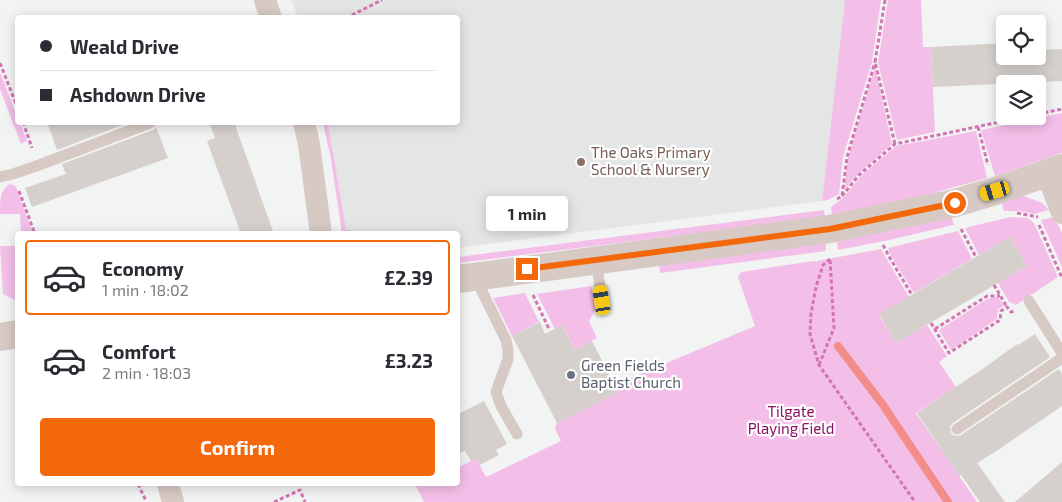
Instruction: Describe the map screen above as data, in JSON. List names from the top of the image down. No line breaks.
{"parks":["Tilgate Playing Field"],"places":["The Oaks Primary School & Nursery","Green Fields Baptist Church"],"page":{"banner":["Weald Drive","Ashdown Drive"],"bubble":"1 min","list":[{"name":"Economy","note":"1 min · 18:02","value":"£2.39"},{"name":"Comfort","note":"2 min · 18:03","value":"£3.23"}],"buttons":"Confirm"}}
